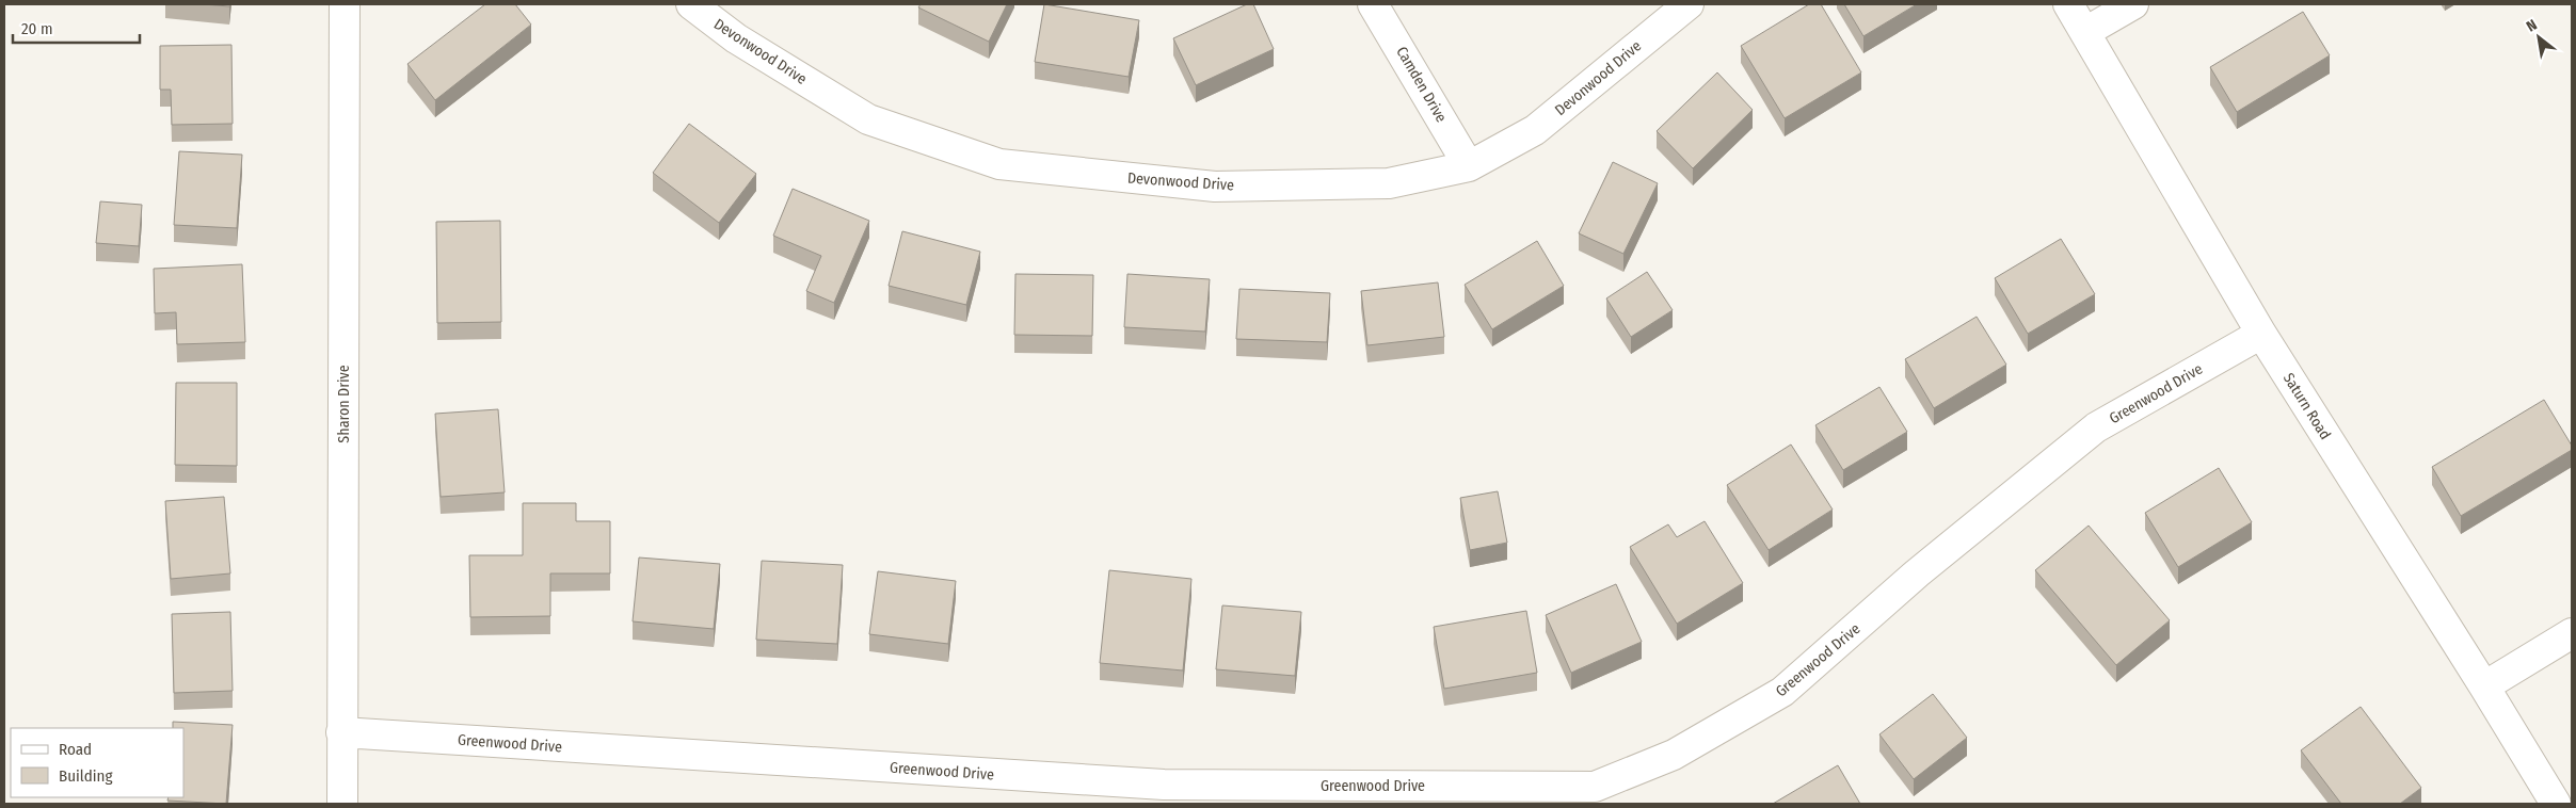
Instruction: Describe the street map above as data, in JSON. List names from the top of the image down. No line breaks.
{"streets":{"street":["Devonwood Drive","Camden Drive","Greenwood Drive","Sharon Drive","Saturn Road"]},"crossings":[["Devonwood Drive","Camden Drive"],["Greenwood Drive","Sharon Drive"],["Greenwood Drive","Saturn Road"]],"legend":["Road","Building"],"scale_bar":"20 m","north":"top left"}
